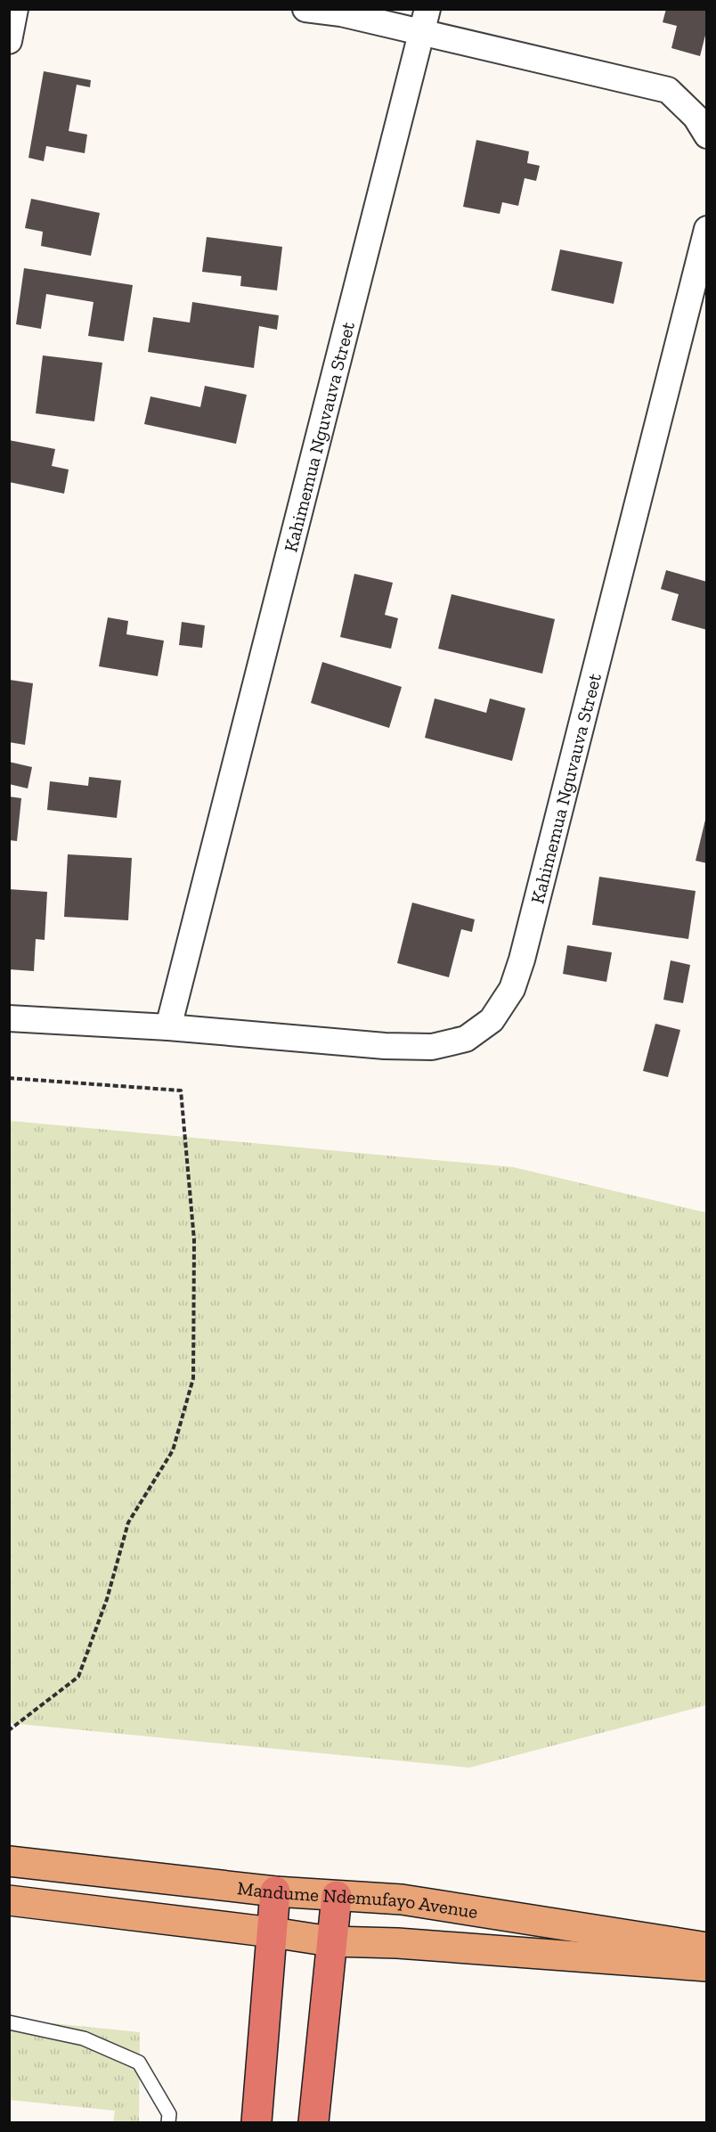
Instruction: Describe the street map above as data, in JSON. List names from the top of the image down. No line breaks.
{"streets":{"main road":["Mandume Ndemufayo Avenue"],"street":["Kahimemua Nguvauva Street"]}}
